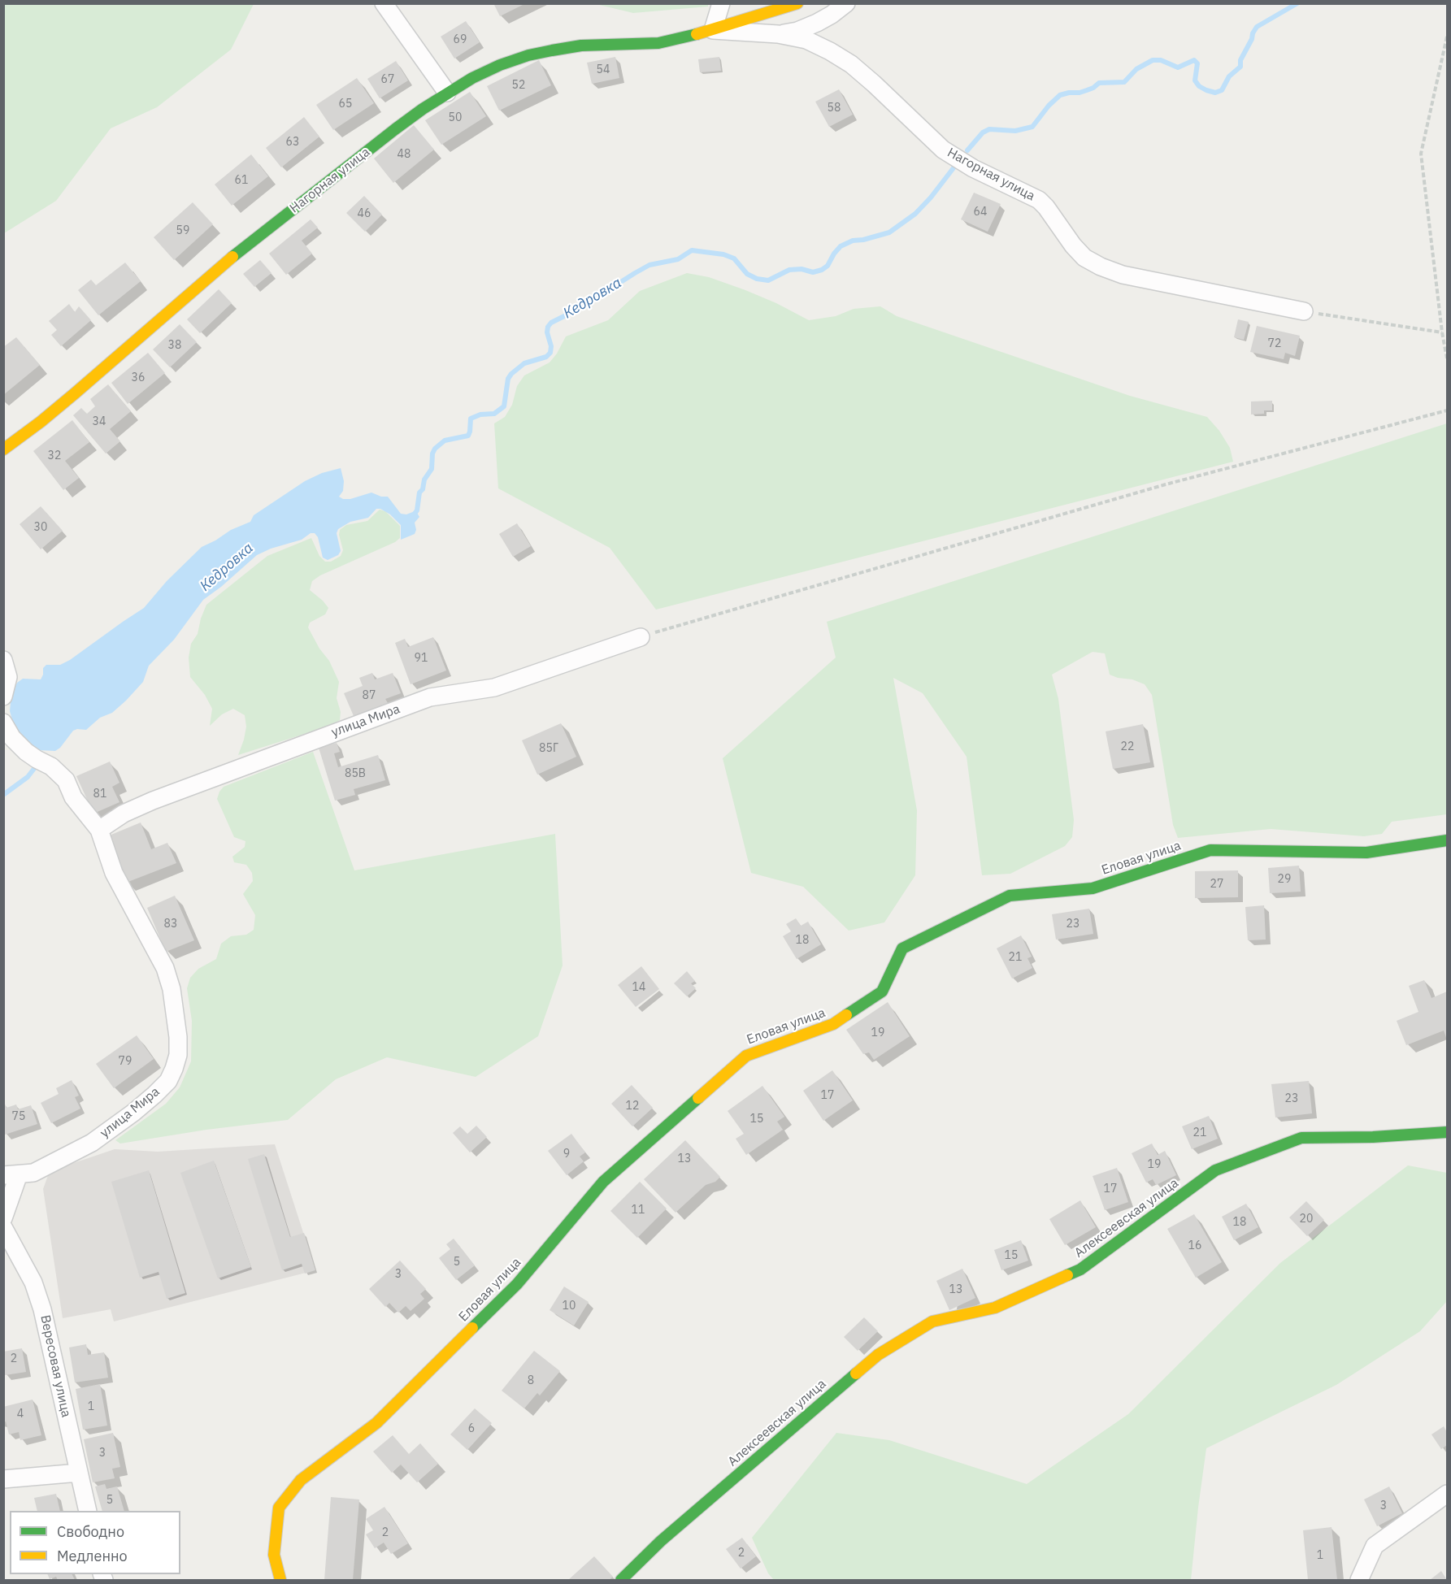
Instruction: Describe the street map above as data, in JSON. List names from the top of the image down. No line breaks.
{"streets":{"street":["Нагорная улица","улица Мира","Еловая улица","Алексеевская улица","Вересовая улица"]},"water":["Кедровка"],"house_numbers":["69","54","67","52","65","58","50","63","48","61","64","46","59","72","38","36","34","32","30","91","87","22","85Г","85В","81","29","27","83","23","18","21","14","19","79","17","23","12","75","15","21","9","13","19","17","11","20","18","16","15","5","3","13","10","2","8","1","4","6","3","5","3","2","2","1"],"legend":["Свободно","Медленно"]}
